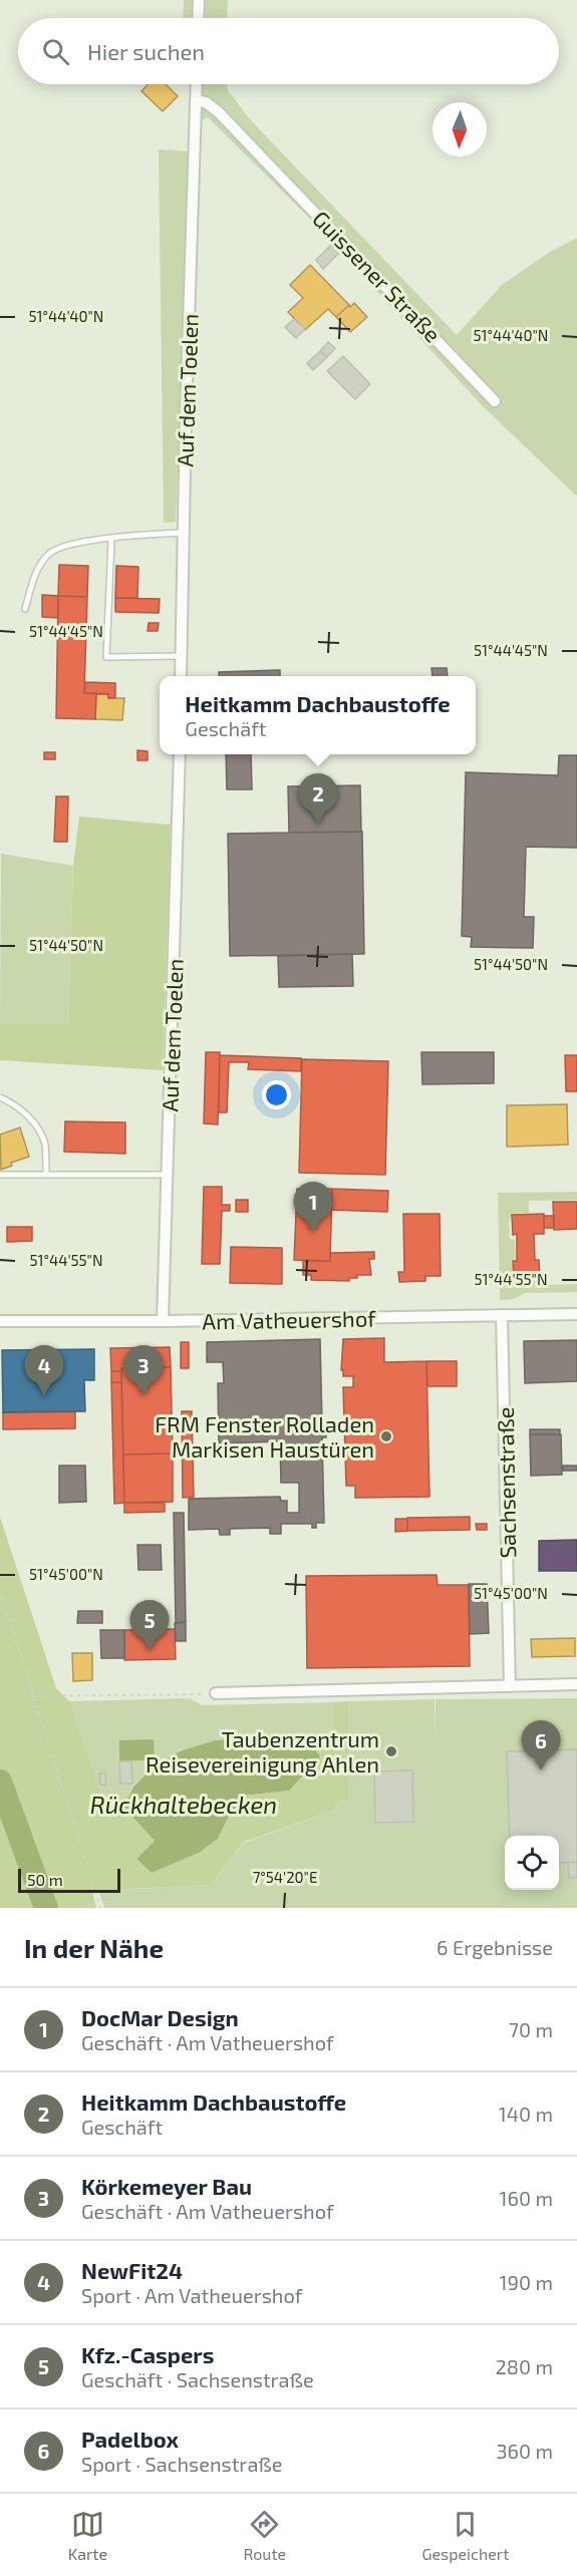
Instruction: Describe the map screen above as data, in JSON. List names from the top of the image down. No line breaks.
{"streets":{"street":["Guissener Straße","Auf dem Toelen","Am Vatheuershof","Sachsenstraße"]},"crossings":[["Guissener Straße","Auf dem Toelen"],["Auf dem Toelen","Am Vatheuershof"],["Am Vatheuershof","Sachsenstraße"]],"water":["Rückhaltebecken"],"places":["FRM Fenster Rolladen Markisen Haustüren","Taubenzentrum Reisevereinigung Ahlen"],"scale_bar":"50 m","north":"bottom","page":{"search":"Hier suchen","popup":["Heitkamm Dachbaustoffe","Geschäft"],"pins":["2","1","3","4","5","6"],"scale":"50 m","heading":["In der Nähe","6 Ergebnisse"],"list":[{"mark":"1","name":"DocMar Design","note":"Geschäft · Am Vatheuershof","value":"70 m"},{"mark":"2","name":"Heitkamm Dachbaustoffe","note":"Geschäft","value":"140 m"},{"mark":"3","name":"Körkemeyer Bau","note":"Geschäft · Am Vatheuershof","value":"160 m"},{"mark":"4","name":"NewFit24","note":"Sport · Am Vatheuershof","value":"190 m"},{"mark":"5","name":"Kfz.-Caspers","note":"Geschäft · Sachsenstraße","value":"280 m"},{"mark":"6","name":"Padelbox","note":"Sport · Sachsenstraße","value":"360 m"}],"nav":["Karte","Route","Gespeichert"]},"coordinates":["51°44'40\"N","51°44'45\"N","51°44'50\"N","51°44'55\"N","51°45'00\"N","7°54'20\"E"]}
